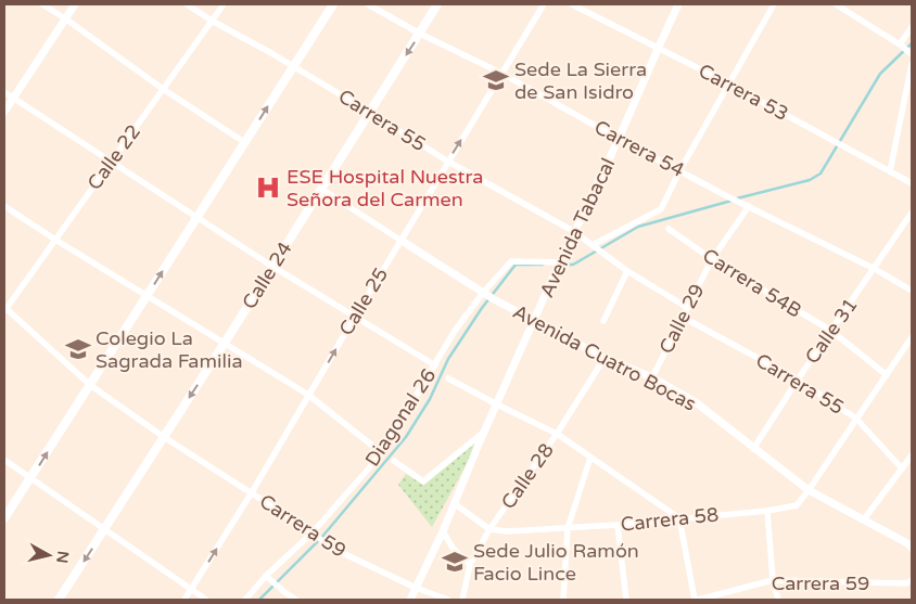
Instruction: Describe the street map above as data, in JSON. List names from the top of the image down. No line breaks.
{"streets":{"main road":["Calle 24"],"street":["Carrera 53","Carrera 55","Carrera 54","Calle 22","Avenida Tabacal","Carrera 54B","Calle 25","Calle 29","Calle 31","Avenida Cuatro Bocas","Diagonal 26","Calle 28","Carrera 58","Carrera 59"]},"crossings":[["Carrera 53","Avenida Tabacal"],["Carrera 55","Calle 22"],["Carrera 55","Avenida Tabacal"],["Carrera 55","Calle 24"],["Carrera 55","Calle 25"],["Carrera 55","Calle 29"],["Carrera 55","Calle 31"],["Carrera 54","Avenida Tabacal"],["Carrera 54","Calle 24"],["Carrera 54","Calle 25"],["Carrera 54","Calle 29"],["Carrera 54","Calle 31"],["Calle 22","Carrera 59"],["Avenida Tabacal","Avenida Cuatro Bocas"],["Avenida Tabacal","Diagonal 26"],["Avenida Tabacal","Carrera 59"],["Calle 24","Avenida Cuatro Bocas"],["Calle 24","Carrera 59"],["Carrera 54B","Calle 29"],["Carrera 54B","Calle 31"],["Calle 25","Avenida Cuatro Bocas"],["Calle 25","Carrera 59"],["Calle 29","Avenida Cuatro Bocas"],["Calle 31","Avenida Cuatro Bocas"],["Avenida Cuatro Bocas","Diagonal 26"],["Avenida Cuatro Bocas","Calle 28"],["Avenida Cuatro Bocas","Carrera 58"],["Diagonal 26","Carrera 59"],["Calle 28","Carrera 58"]],"one_way":["Calle 24","Calle 25"],"places":{"school or university":["Sede La Sierra de San Isidro","Colegio La Sagrada Familia","Sede Julio Ramón Facio Lince"],"hospital":["ESE Hospital Nuestra Señora del Carmen"]},"north":"right"}
